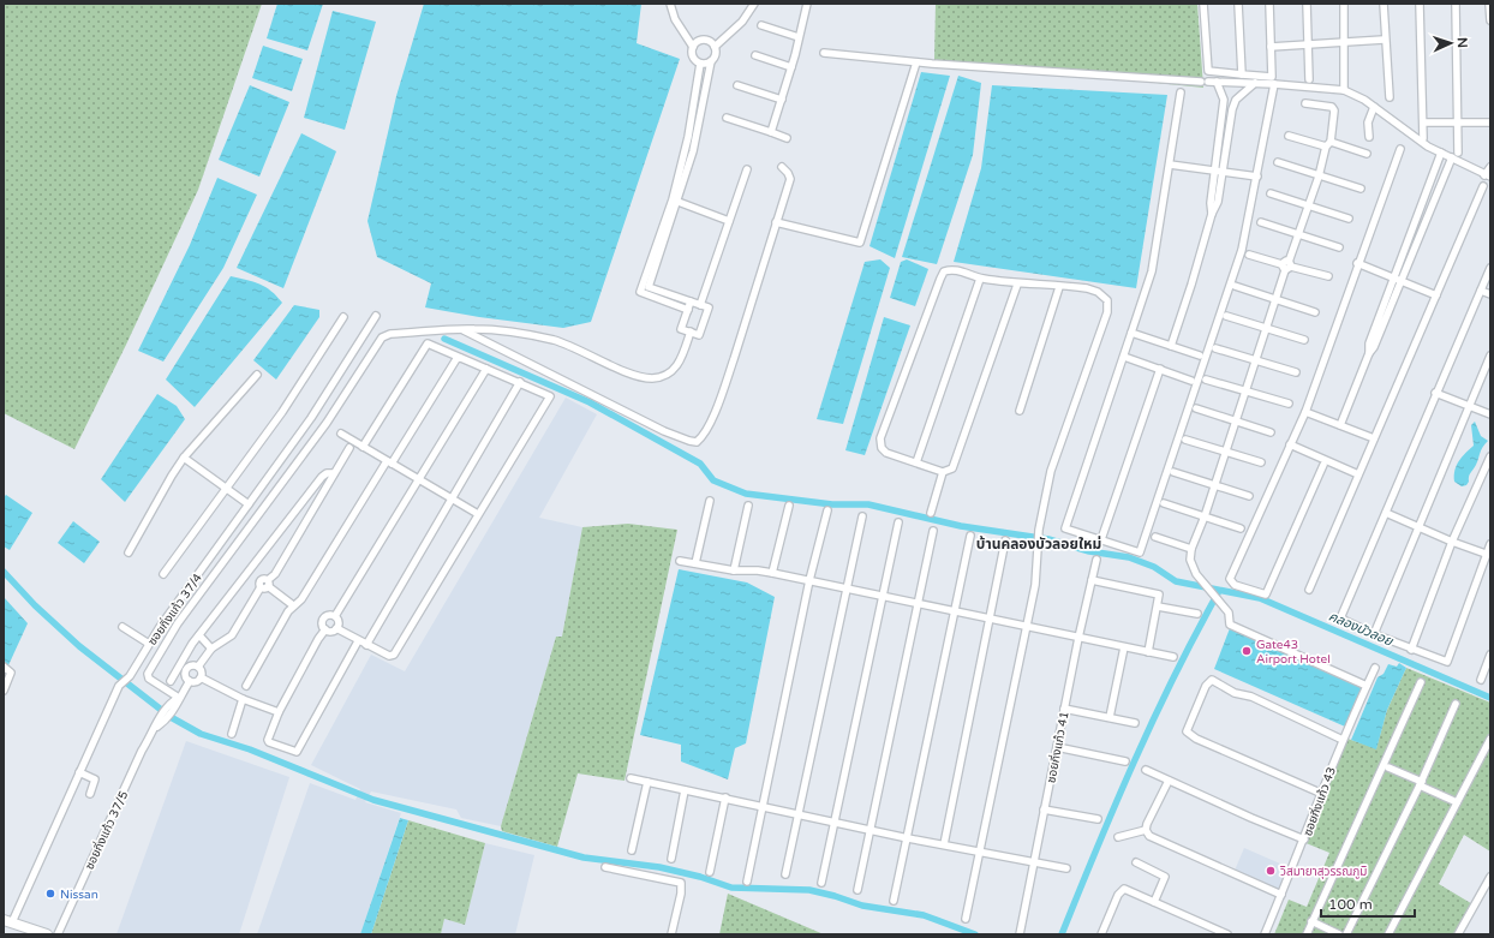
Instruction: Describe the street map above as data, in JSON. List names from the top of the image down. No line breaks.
{"streets":{"street":["ซอยกิ่งแก้ว 37/4","ซอยกิ่งแก้ว 41","ซอยกิ่งแก้ว 43","ซอยกิ่งแก้ว 37/5"]},"districts":["บ้านคลองบัวลอยใหม่"],"water":["คลองบัวลอย"],"places":["Gate43 Airport Hotel","วิสมายาสุวรรณภูมิ","Nissan"],"scale_bar":"100 m","north":"right"}
